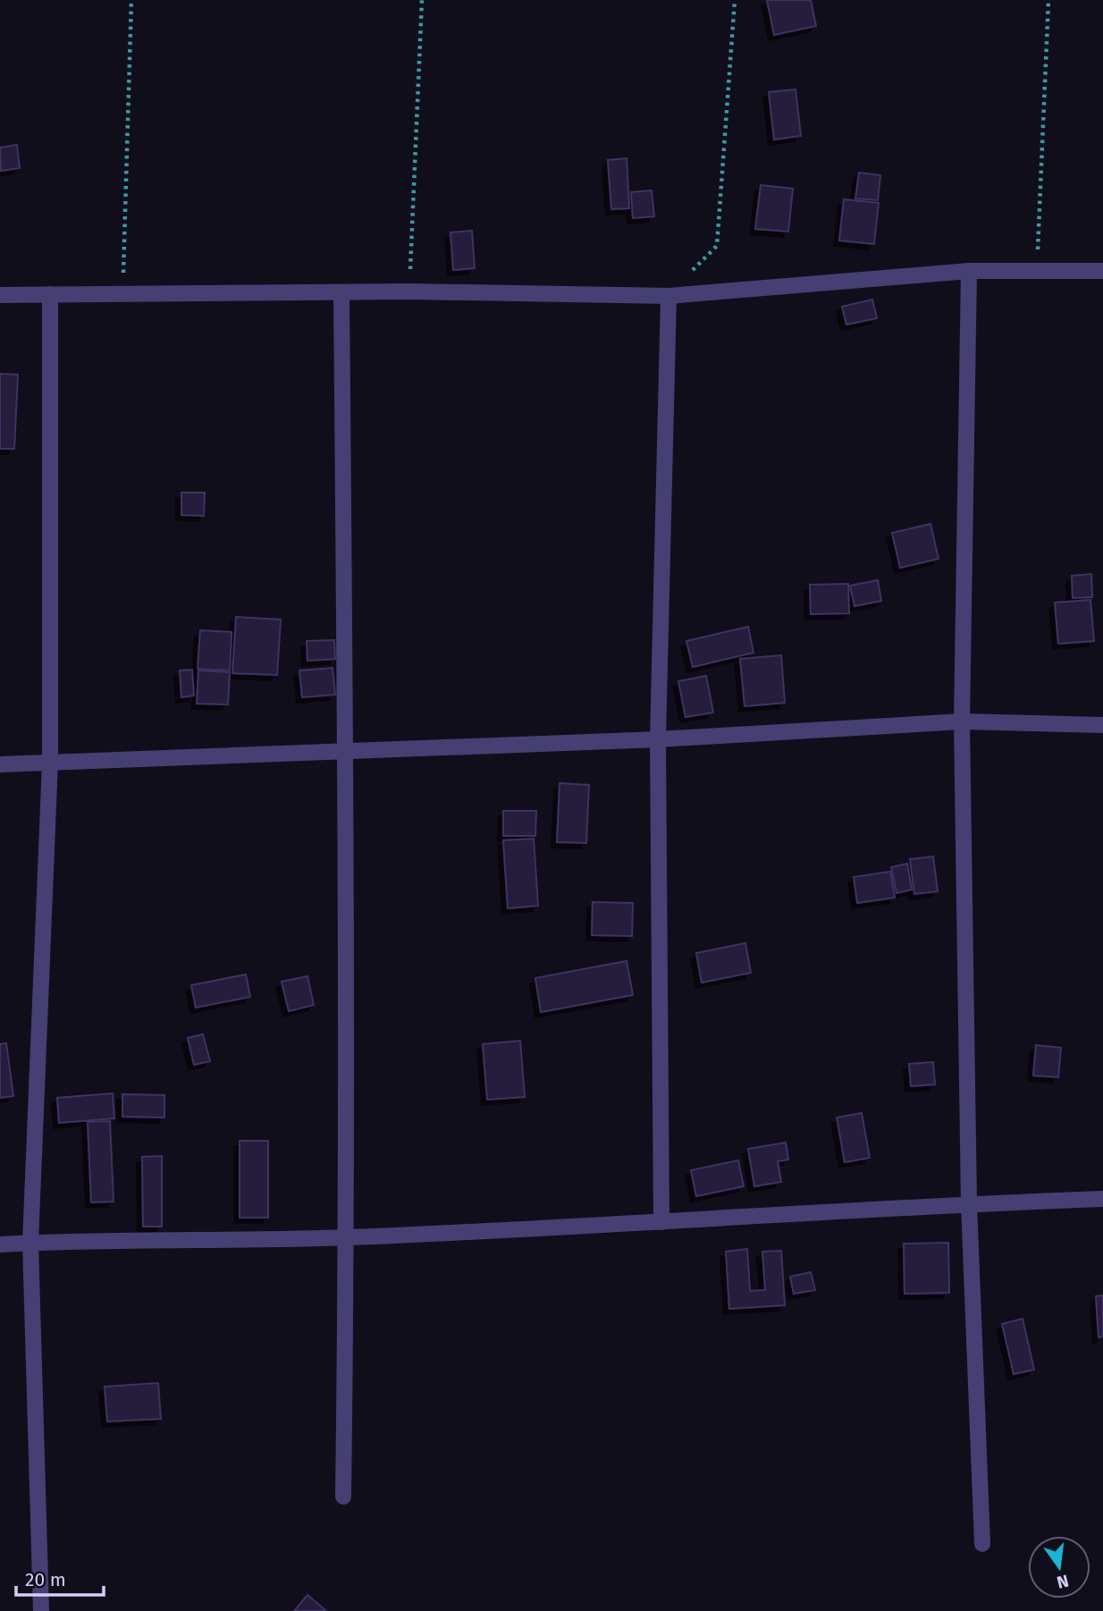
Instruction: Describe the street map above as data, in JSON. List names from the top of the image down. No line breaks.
{"scale_bar":"20 m","north":"bottom"}
